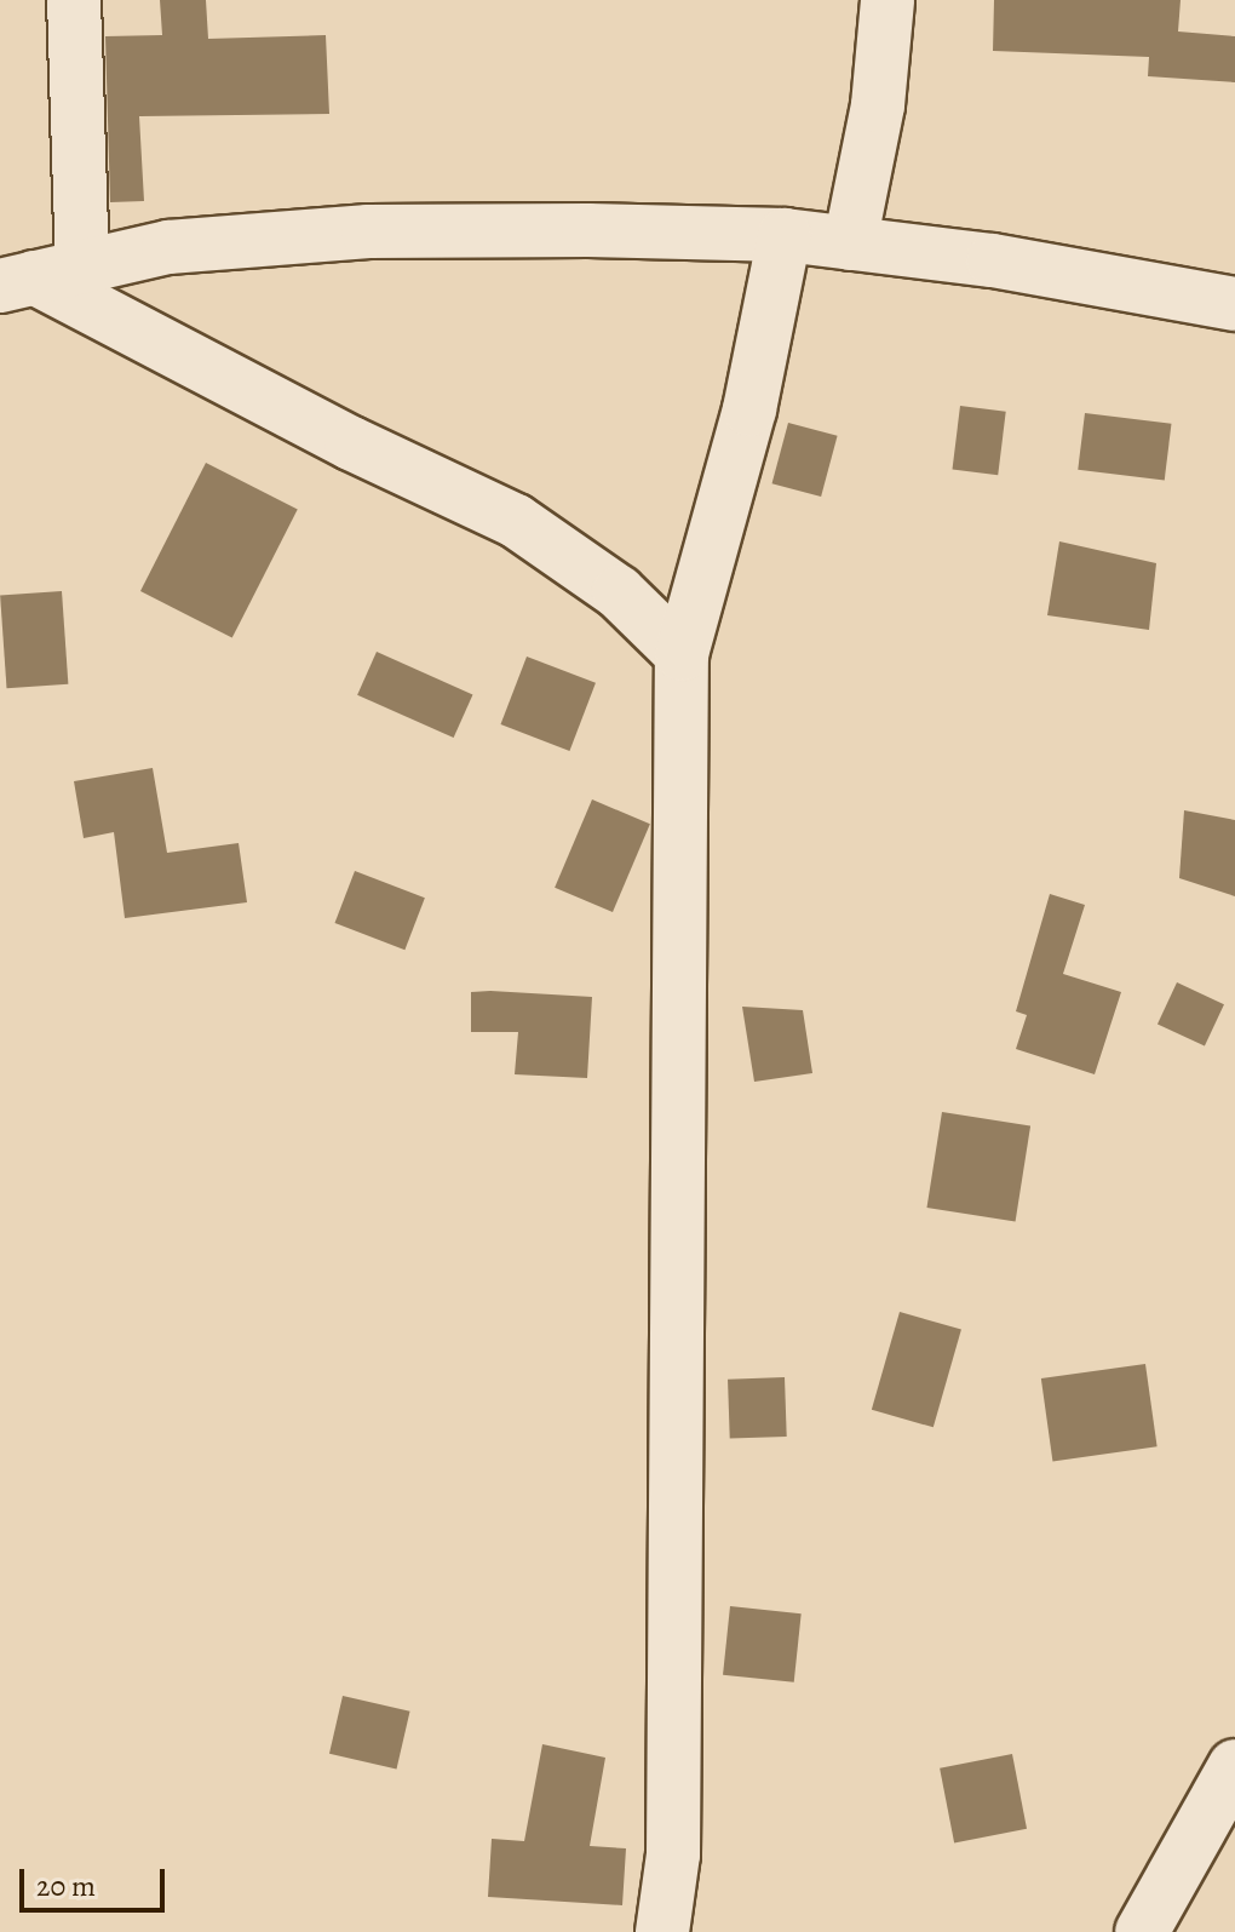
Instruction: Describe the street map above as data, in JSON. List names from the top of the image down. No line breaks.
{"scale_bar":"20 m"}
